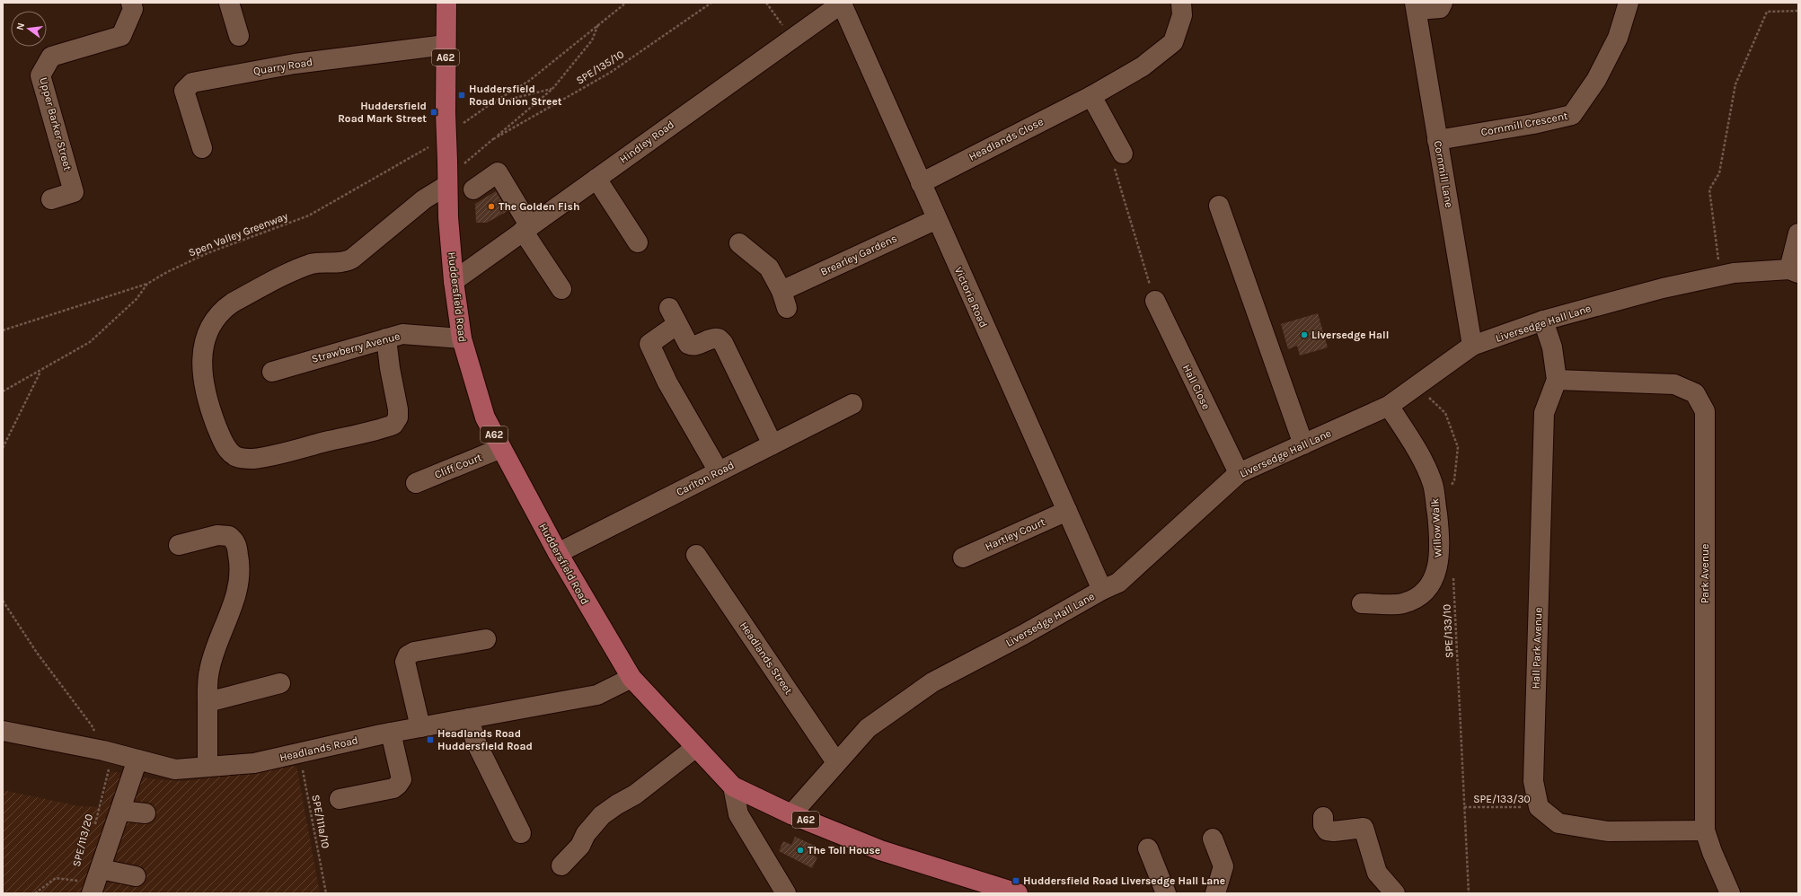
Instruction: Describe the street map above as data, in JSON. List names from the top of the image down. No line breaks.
{"streets":{"main road":["A62","Huddersfield Road"],"street":["Quarry Road","Upper Barker Street","Cornmill Crescent","Headlands Close","Hindley Road","Cornmill Lane","Brearley Gardens","Victoria Road","Liversedge Hall Lane","Strawberry Avenue","Hall Close","Cliff Court","Carlton Road","Willow Walk","Hartley Court","Park Avenue","Hall Park Avenue","Headlands Street","Headlands Road"],"path":["SPE/135/10","Spen Valley Greenway","SPE/133/10","SPE/133/30","SPE/111a/10","SPE/113/20"]},"crossings":[["Quarry Road","Huddersfield Road"],["Cornmill Crescent","Cornmill Lane"],["Headlands Close","Victoria Road"],["Hindley Road","Huddersfield Road"],["Hindley Road","Victoria Road"],["Cornmill Lane","Liversedge Hall Lane"],["Brearley Gardens","Victoria Road"],["Huddersfield Road","Liversedge Hall Lane"],["Huddersfield Road","Strawberry Avenue"],["Huddersfield Road","Cliff Court"],["Huddersfield Road","Carlton Road"],["Huddersfield Road","Headlands Road"],["Victoria Road","Liversedge Hall Lane"],["Victoria Road","Hartley Court"],["Liversedge Hall Lane","Hall Close"],["Liversedge Hall Lane","Willow Walk"],["Liversedge Hall Lane","Hall Park Avenue"],["Liversedge Hall Lane","Headlands Street"],["Park Avenue","Hall Park Avenue"],["SPE/133/10","SPE/133/30"],["Hall Park Avenue","SPE/133/30"],["Headlands Road","SPE/111a/10"],["Headlands Road","SPE/113/20"]],"places":{"transit":["Huddersfield Road Union Street","Huddersfield Road Mark Street","Headlands Road Huddersfield Road","Huddersfield Road Liversedge Hall Lane"],"other":["The Golden Fish","Liversedge Hall","The Toll House"]},"north":"left"}
